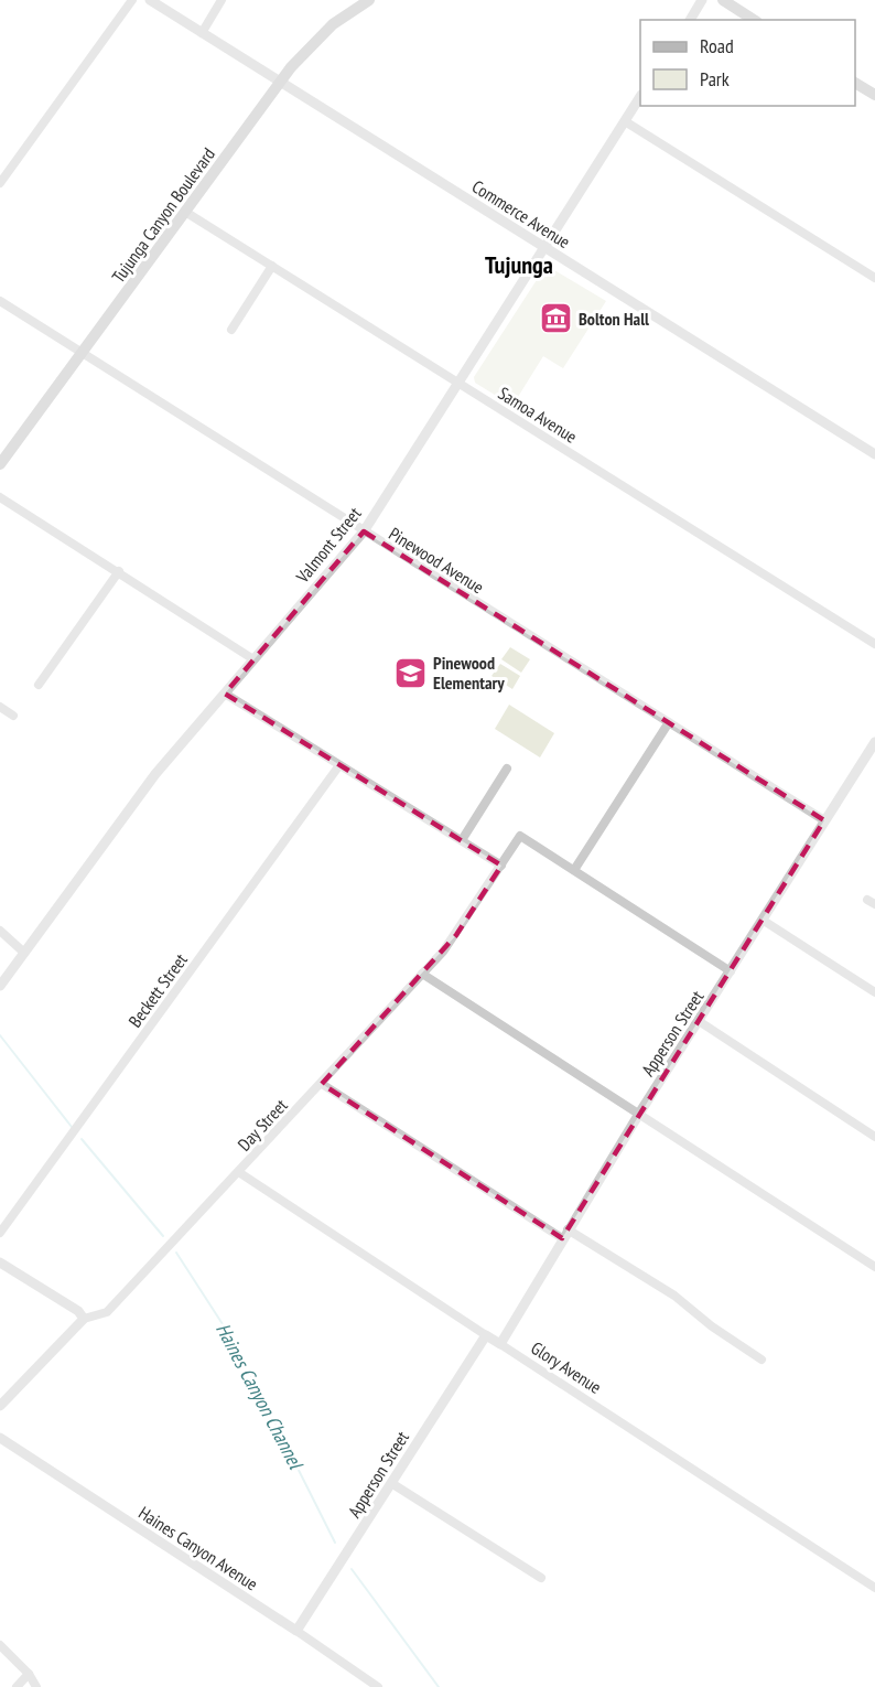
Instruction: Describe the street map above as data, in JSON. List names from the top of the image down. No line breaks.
{"streets":{"main road":["Tujunga Canyon Boulevard"],"street":["Commerce Avenue","Samoa Avenue","Valmont Street","Pinewood Avenue","Beckett Street","Apperson Street","Day Street","Glory Avenue","Haines Canyon Avenue"]},"crossings":[["Commerce Avenue","Tujunga Canyon Boulevard"],["Commerce Avenue","Valmont Street"],["Tujunga Canyon Boulevard","Samoa Avenue"],["Tujunga Canyon Boulevard","Pinewood Avenue"],["Samoa Avenue","Valmont Street"],["Valmont Street","Pinewood Avenue"],["Pinewood Avenue","Apperson Street"],["Apperson Street","Glory Avenue"],["Apperson Street","Haines Canyon Avenue"],["Day Street","Glory Avenue"]],"districts":["Tujunga"],"water":["Haines Canyon Channel"],"places":{"museum":["Bolton Hall"],"school or university":["Pinewood Elementary"]},"legend":["Road","Park"]}
